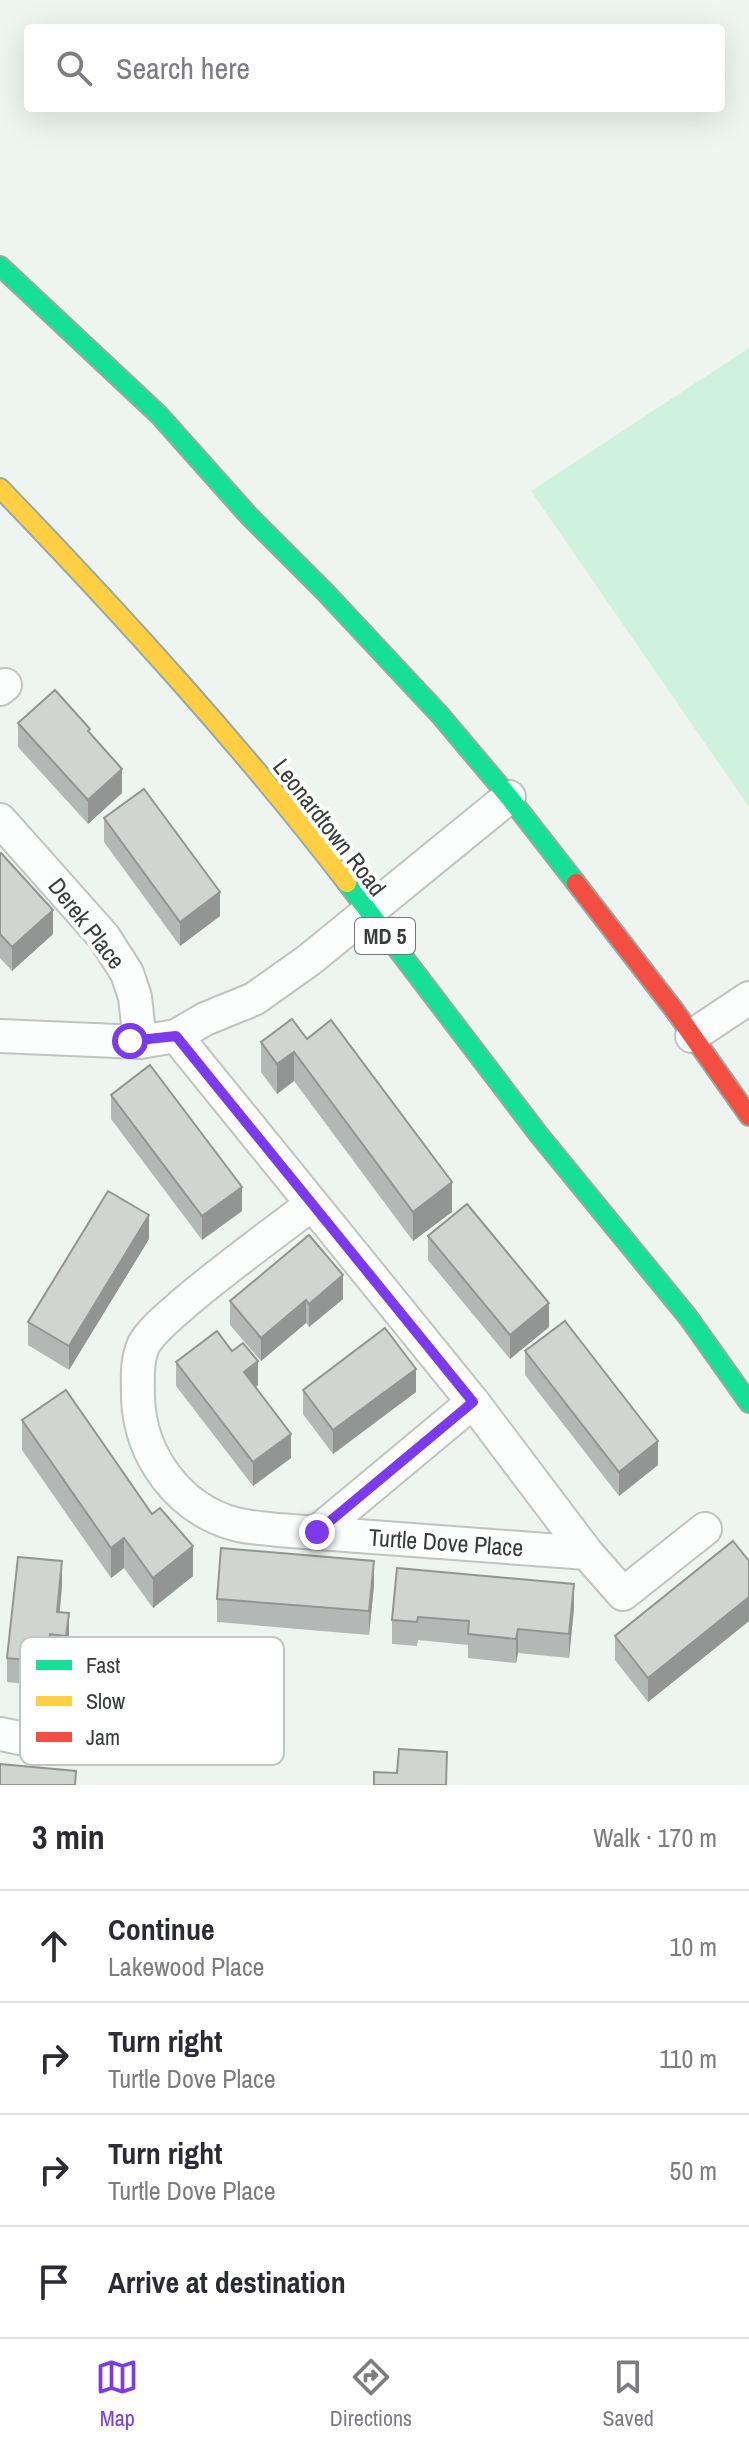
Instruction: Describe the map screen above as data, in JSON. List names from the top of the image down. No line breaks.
{"streets":{"highway":["Leonardtown Road","MD 5"],"street":["Derek Place","Turtle Dove Place"]},"legend":["Fast","Slow","Jam"],"page":{"search":"Search here","heading":["3 min","Walk · 170 m"],"list":[["Continue","Lakewood Place","10 m"],["Turn right","Turtle Dove Place","110 m"],["Turn right","Turtle Dove Place","50 m"],"Arrive at destination"],"nav":["Map","Directions","Saved"]}}
